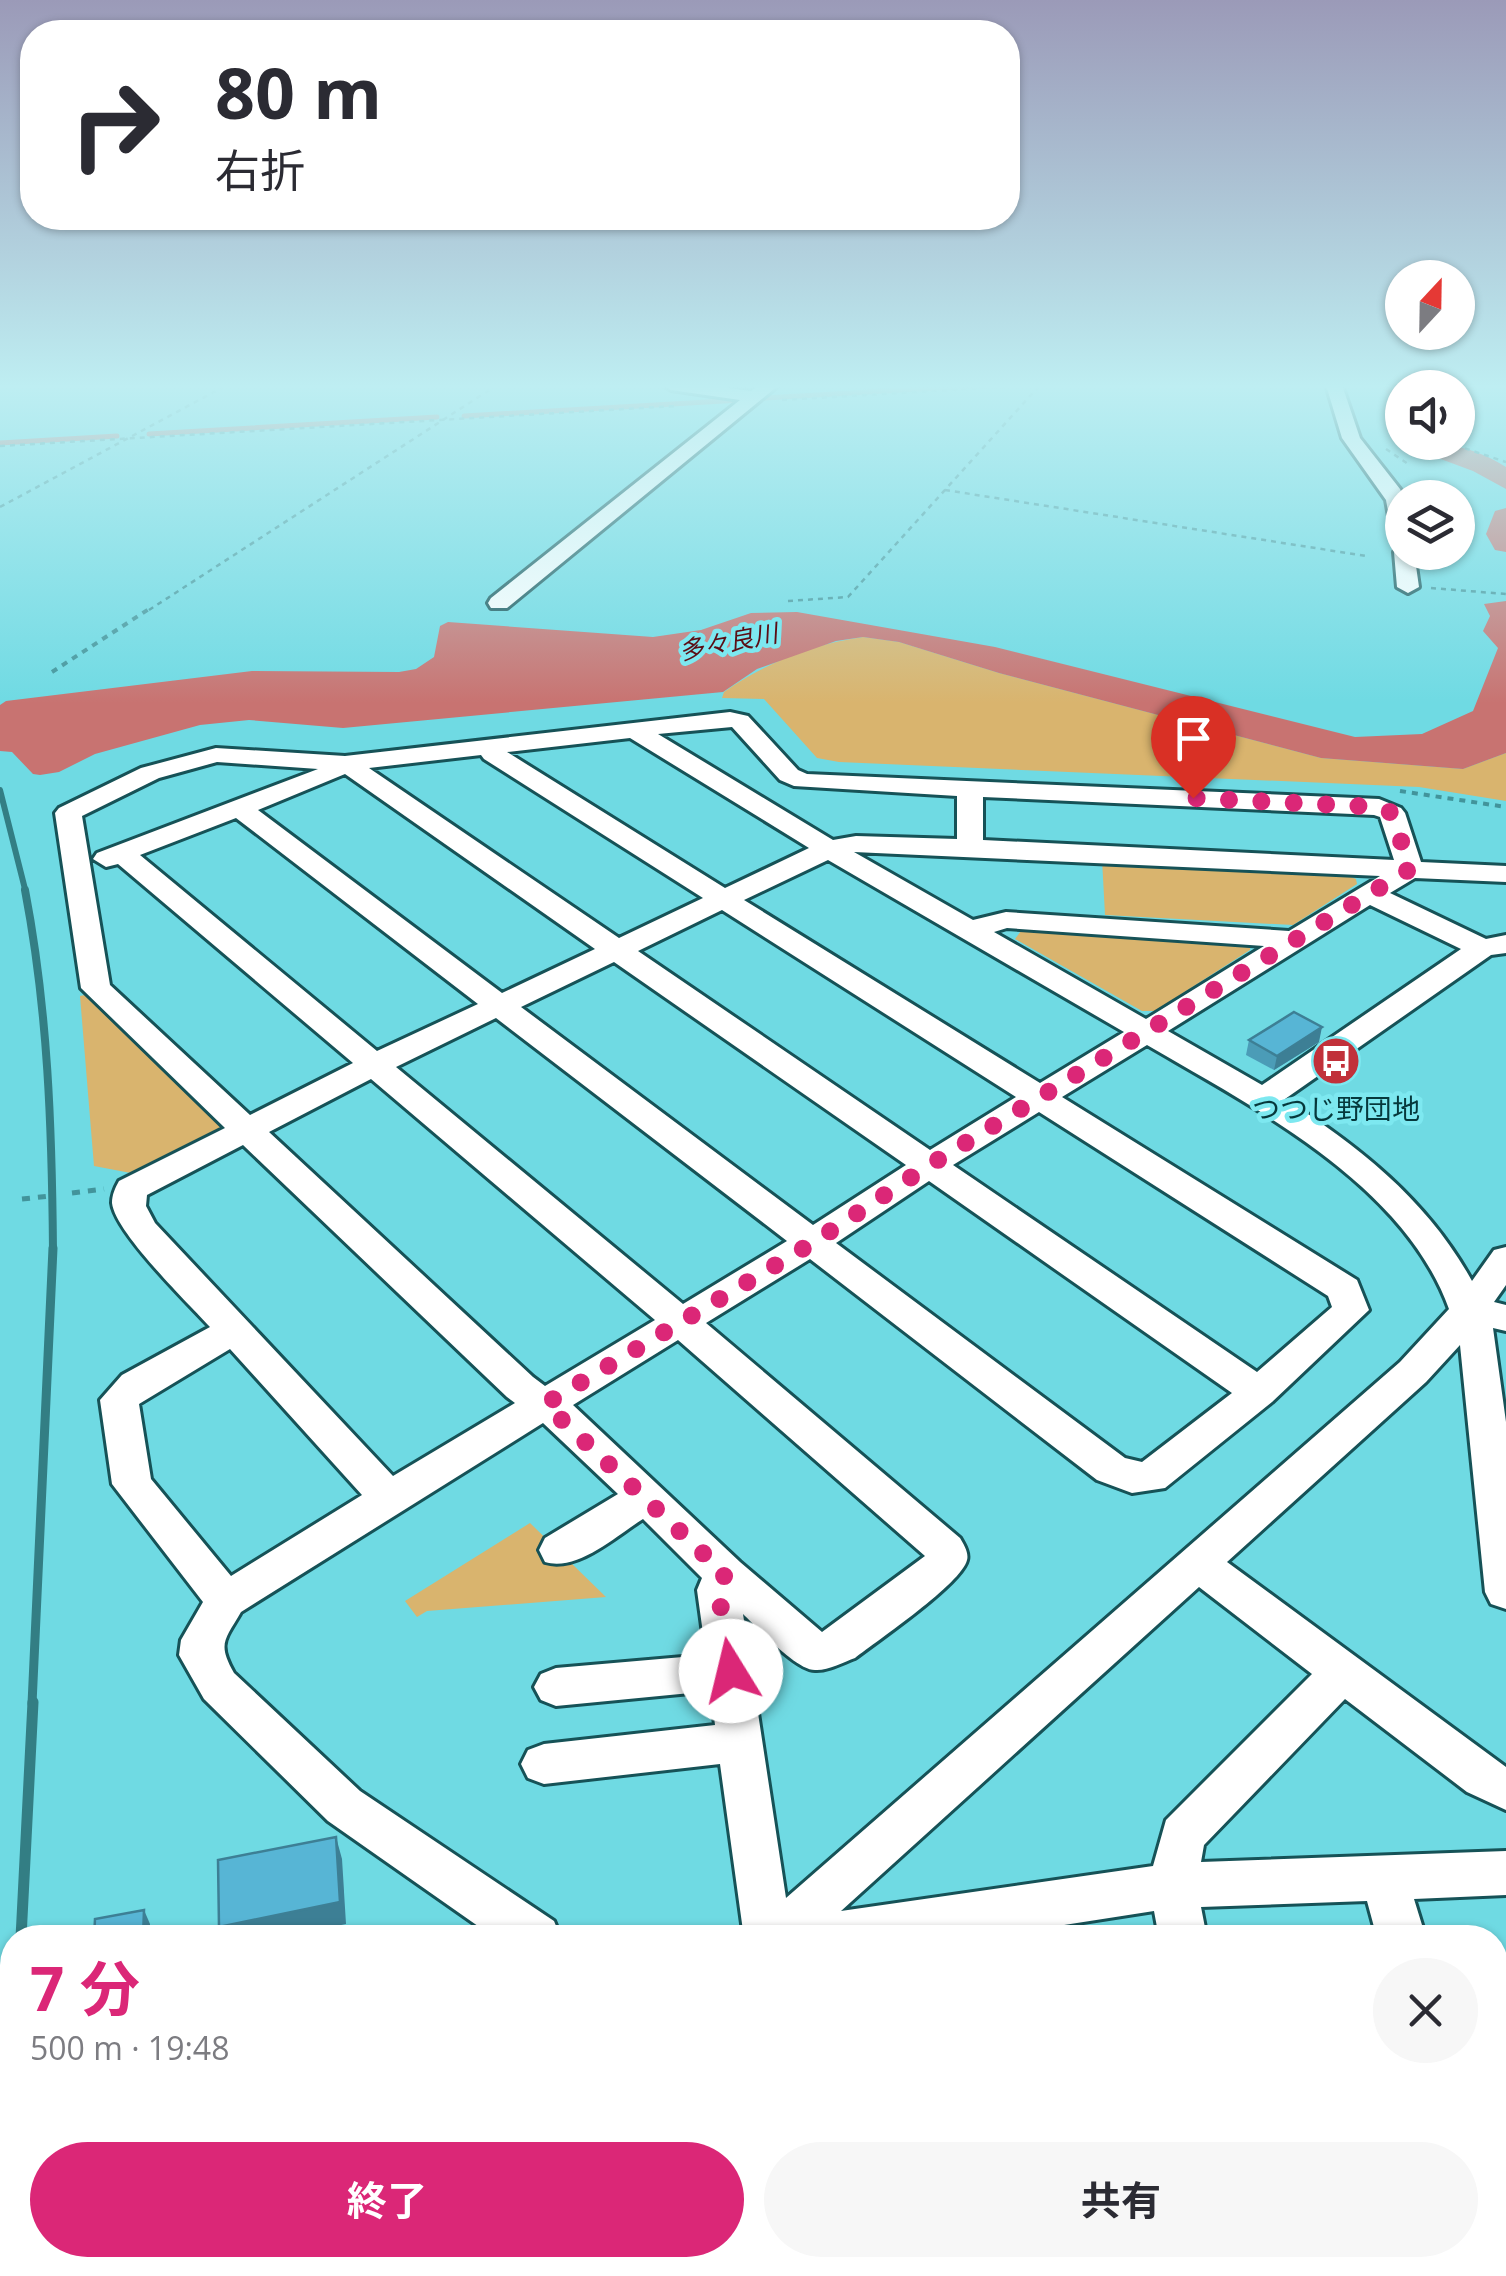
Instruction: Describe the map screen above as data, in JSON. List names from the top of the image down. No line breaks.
{"water":["多々良川"],"places":{"bus stop":["つつじ野団地"]},"north":"top","page":{"turn":["80 m","右折"],"heading":["7 分","500 m · 19:48"],"buttons":["終了","共有"]}}
